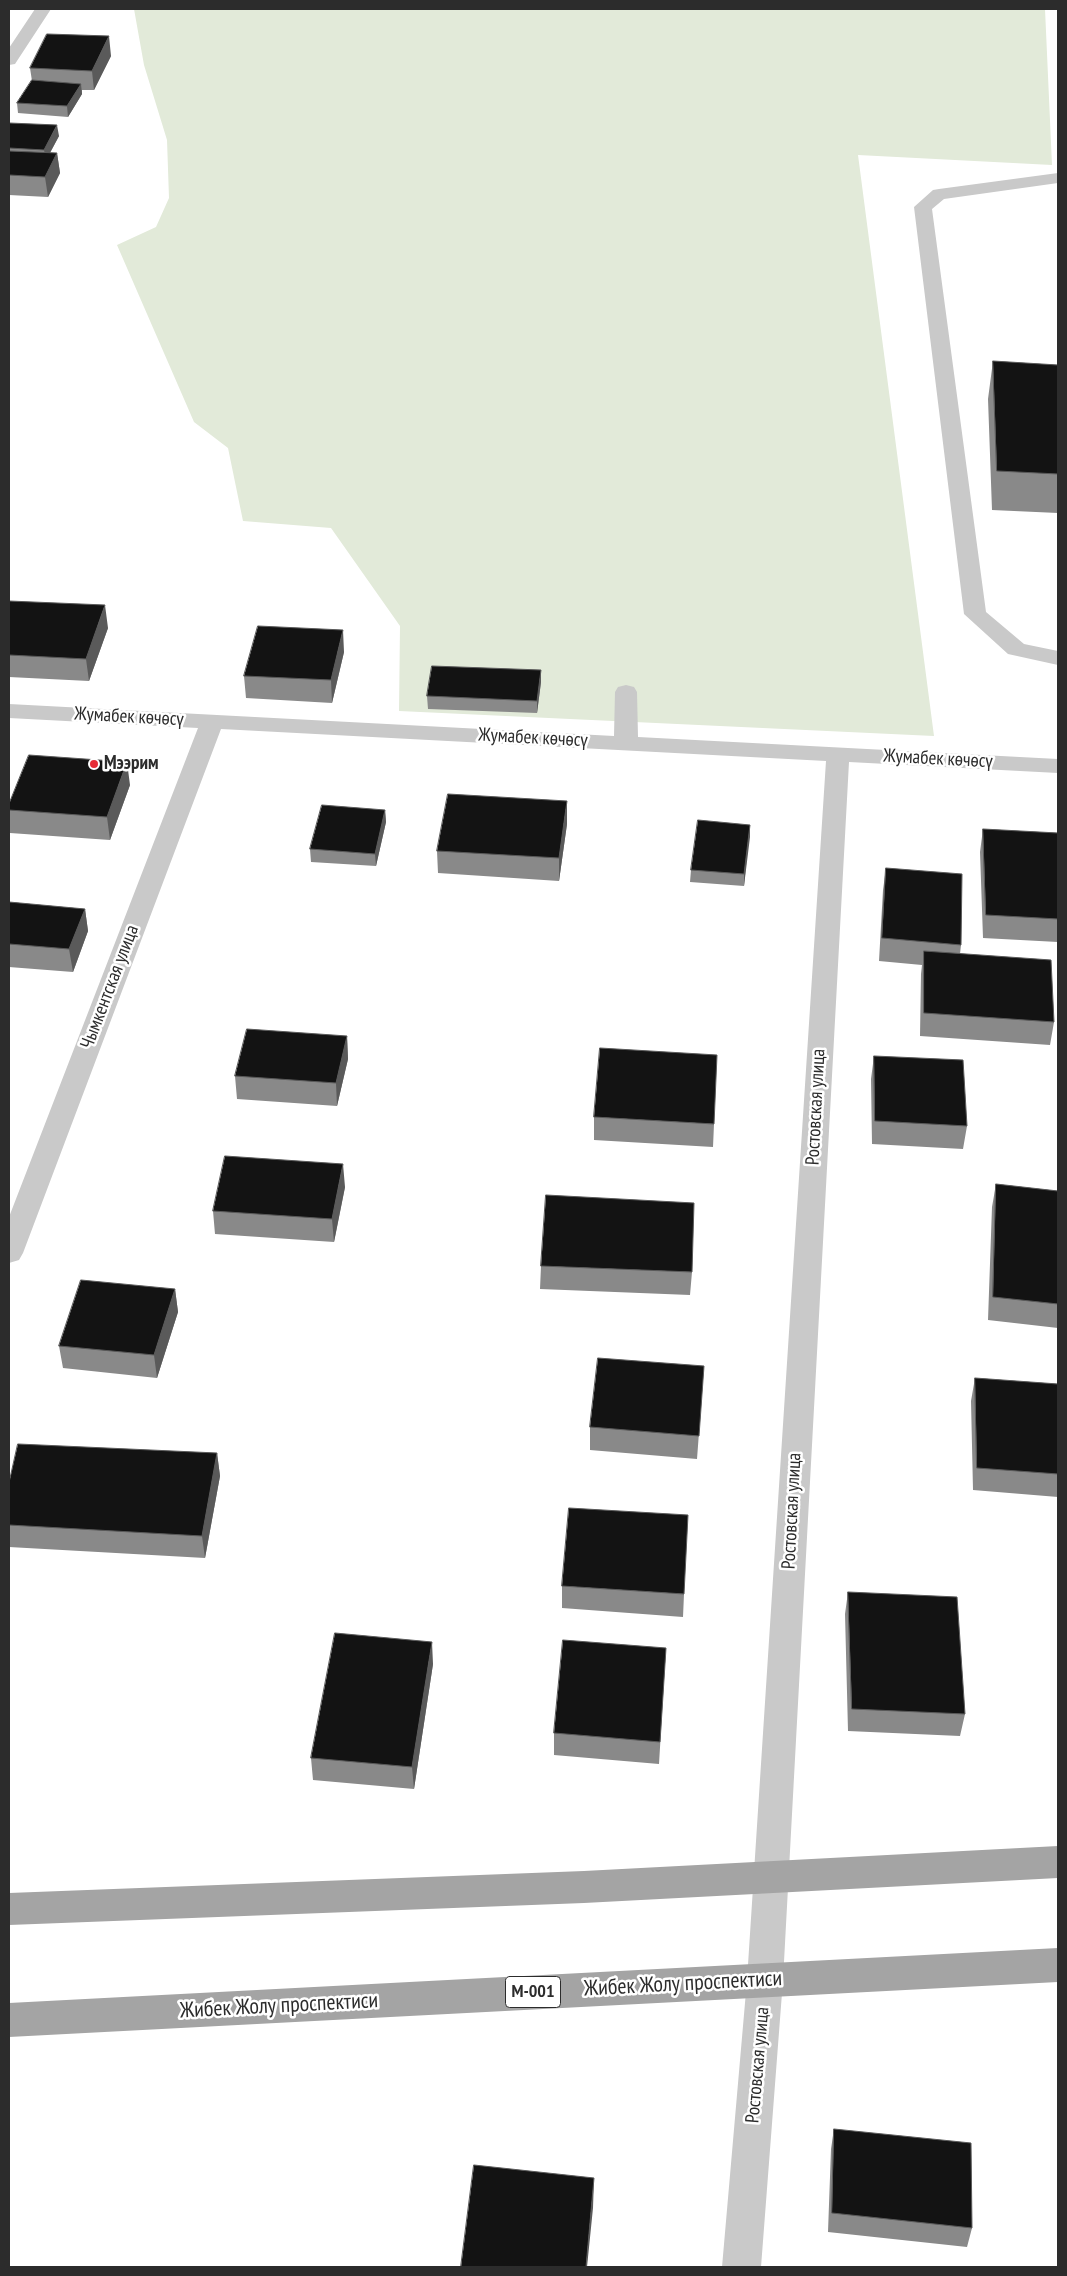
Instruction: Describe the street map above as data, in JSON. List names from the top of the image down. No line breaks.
{"streets":{"main road":["Жибек Жолу проспектиси","М-001"],"street":["Жумабек көчөсү","Чымкентская улица","Ростовская улица"]},"crossings":[["Жумабек көчөсү","Чымкентская улица"],["Жумабек көчөсү","Ростовская улица"],["Ростовская улица","Жибек Жолу проспектиси"]],"places":["Мээрим"]}
